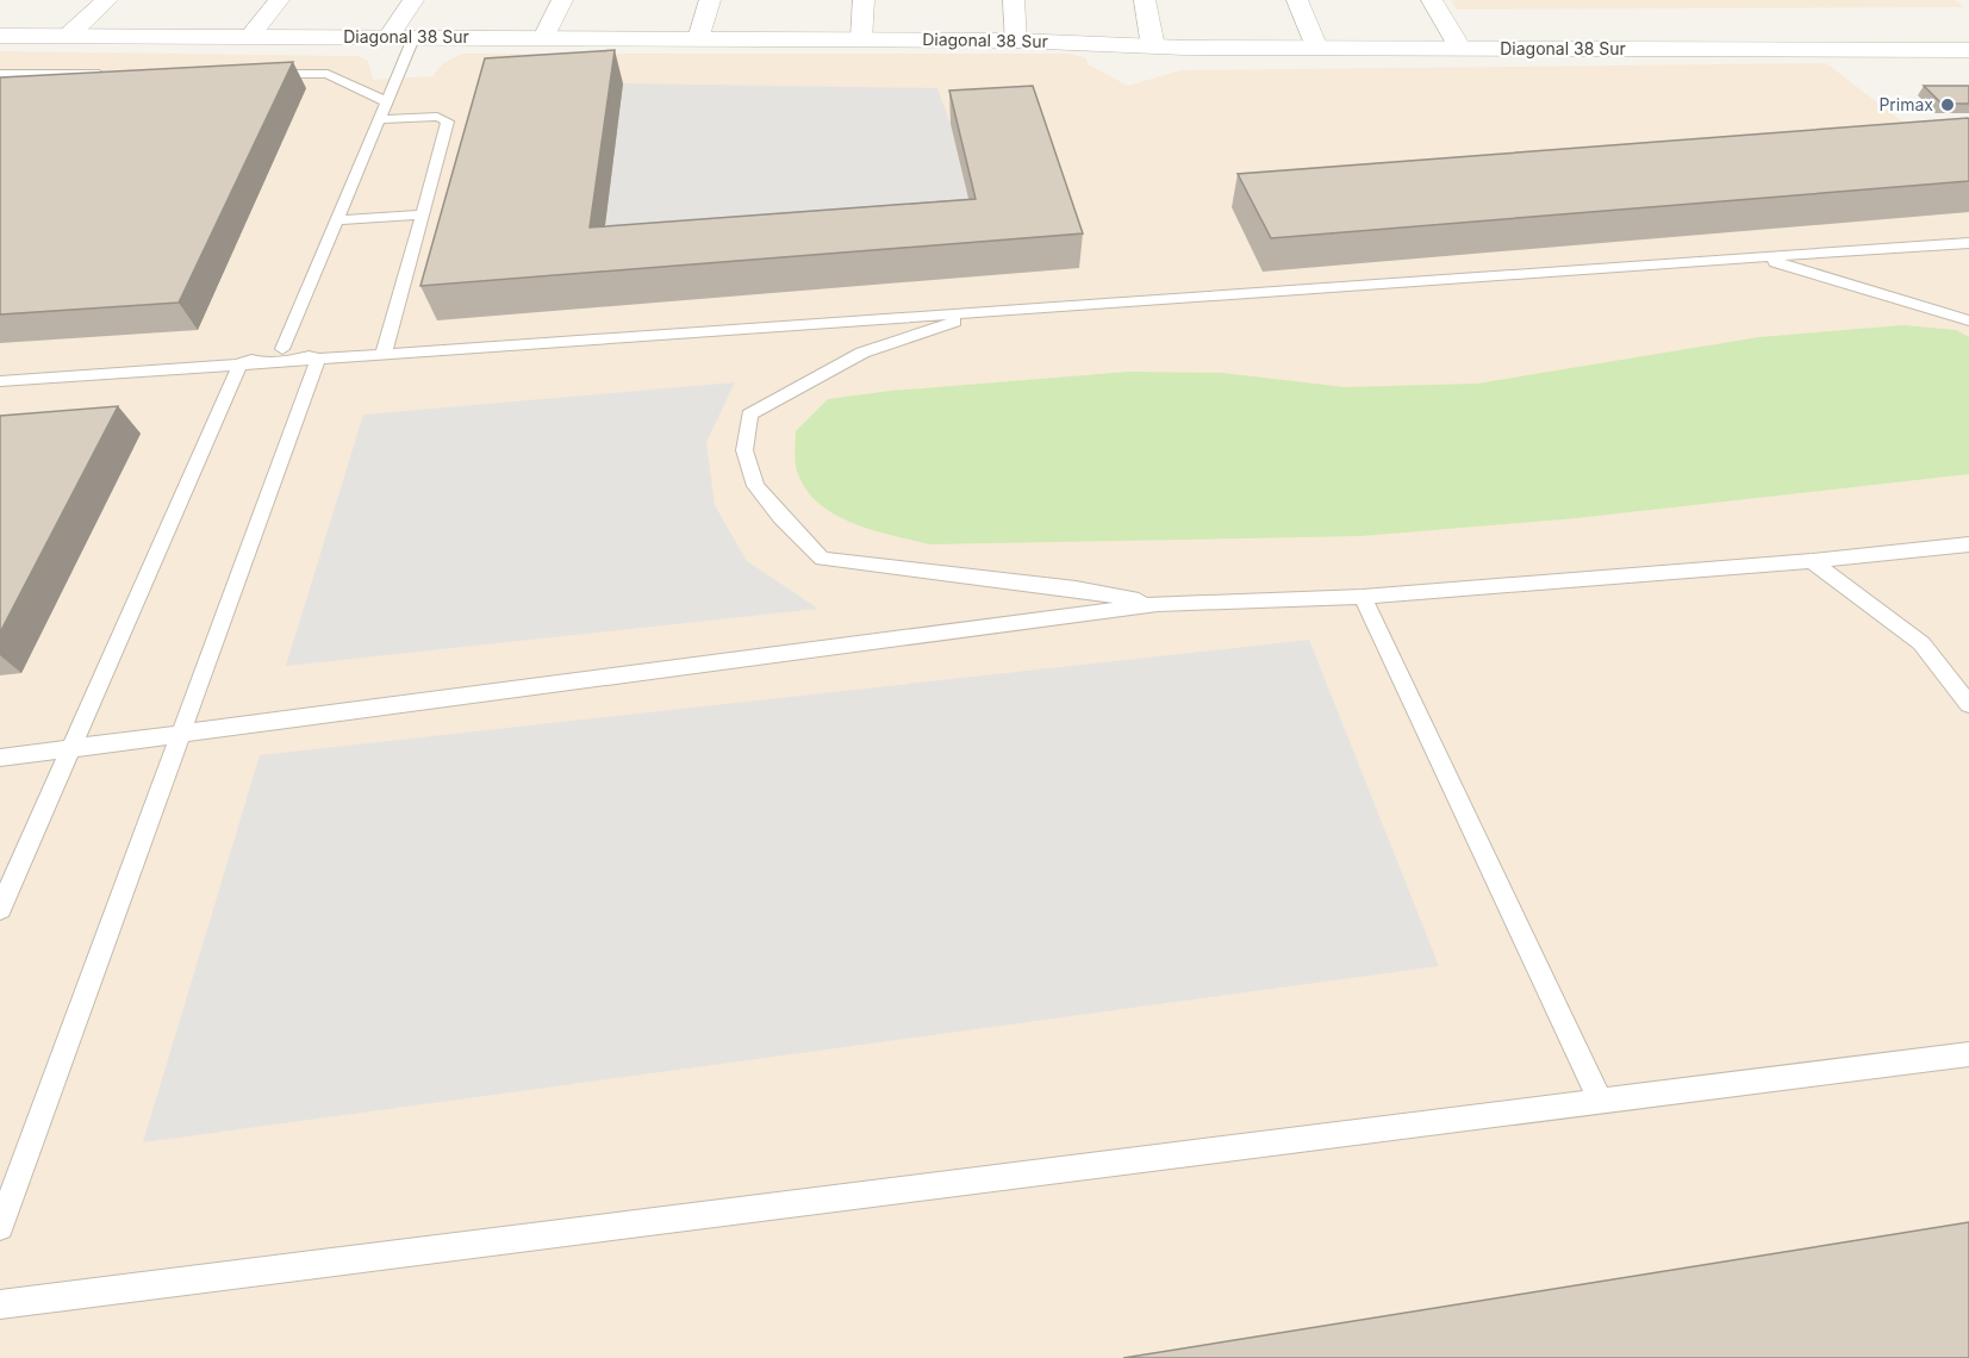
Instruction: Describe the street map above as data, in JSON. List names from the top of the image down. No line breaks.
{"streets":{"street":["Diagonal 38 Sur"]},"places":["Primax"]}
